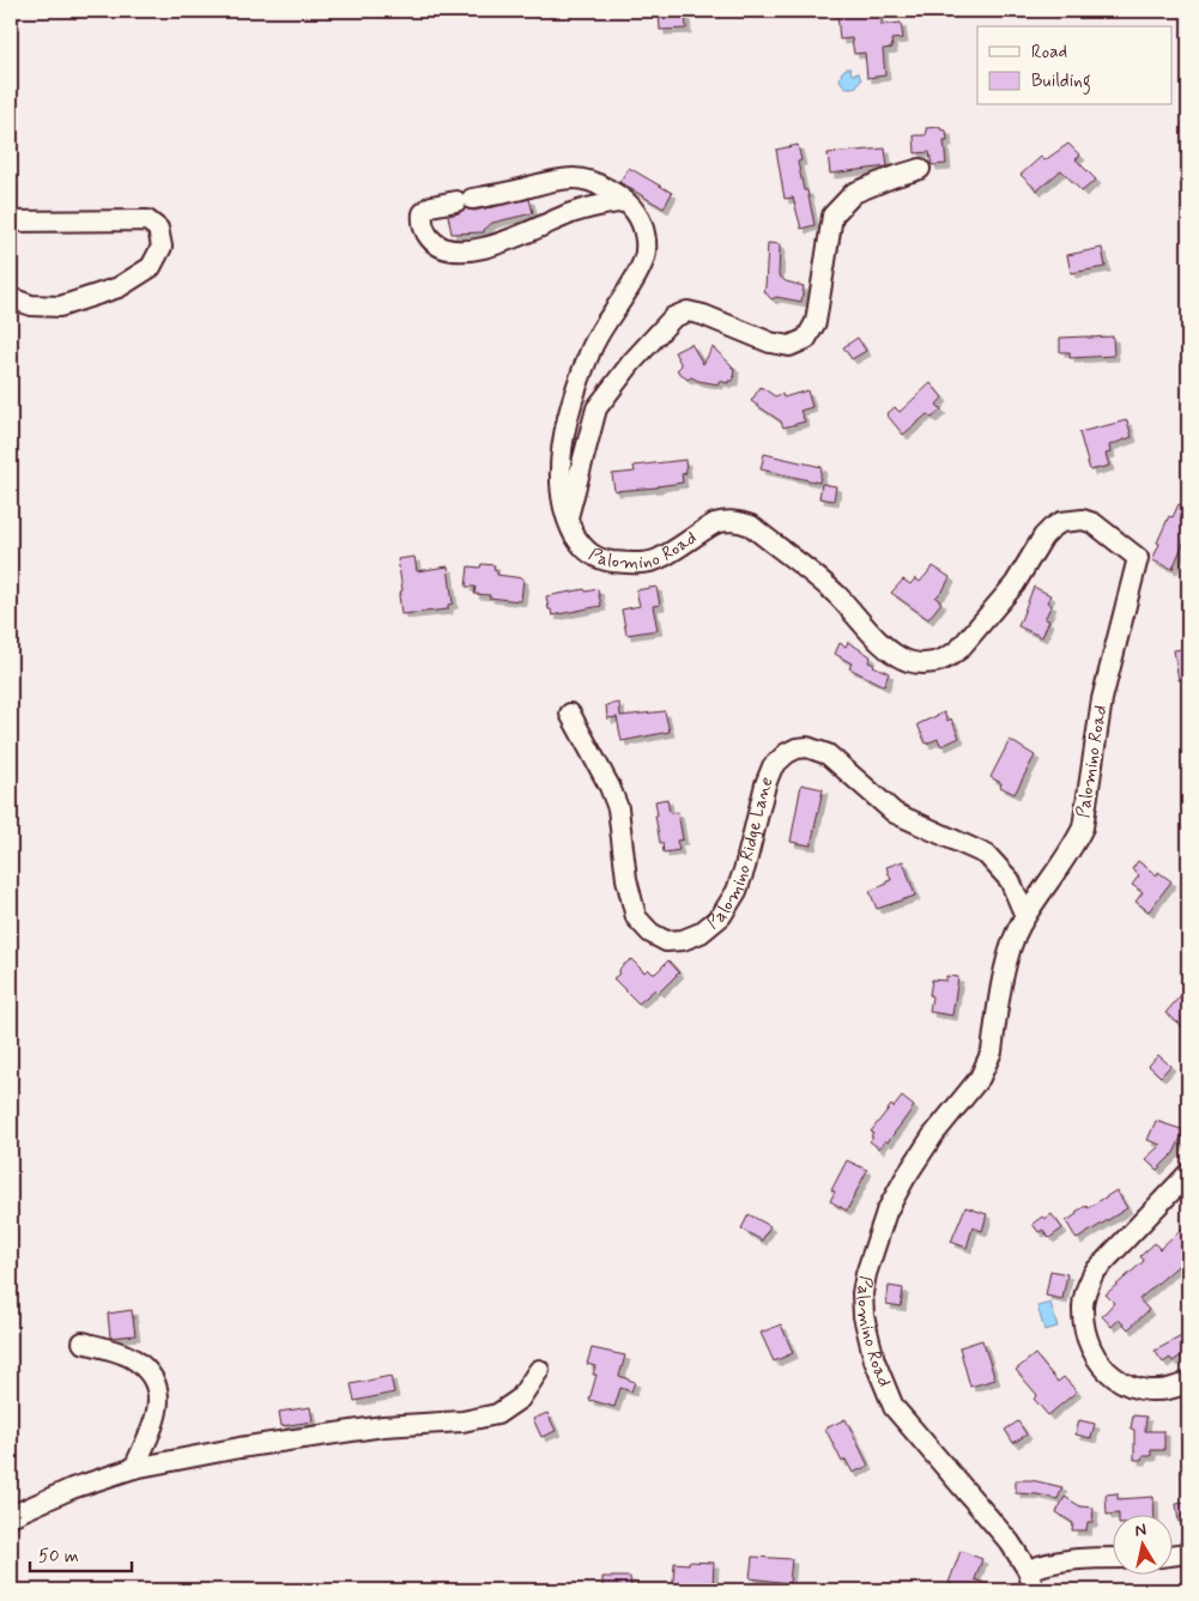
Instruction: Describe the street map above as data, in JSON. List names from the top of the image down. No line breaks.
{"streets":{"street":["Palomino Road","Palomino Ridge Lane"]},"crossings":[["Palomino Road","Palomino Ridge Lane"]],"legend":["Road","Building"],"scale_bar":"50 m","north":"top"}
